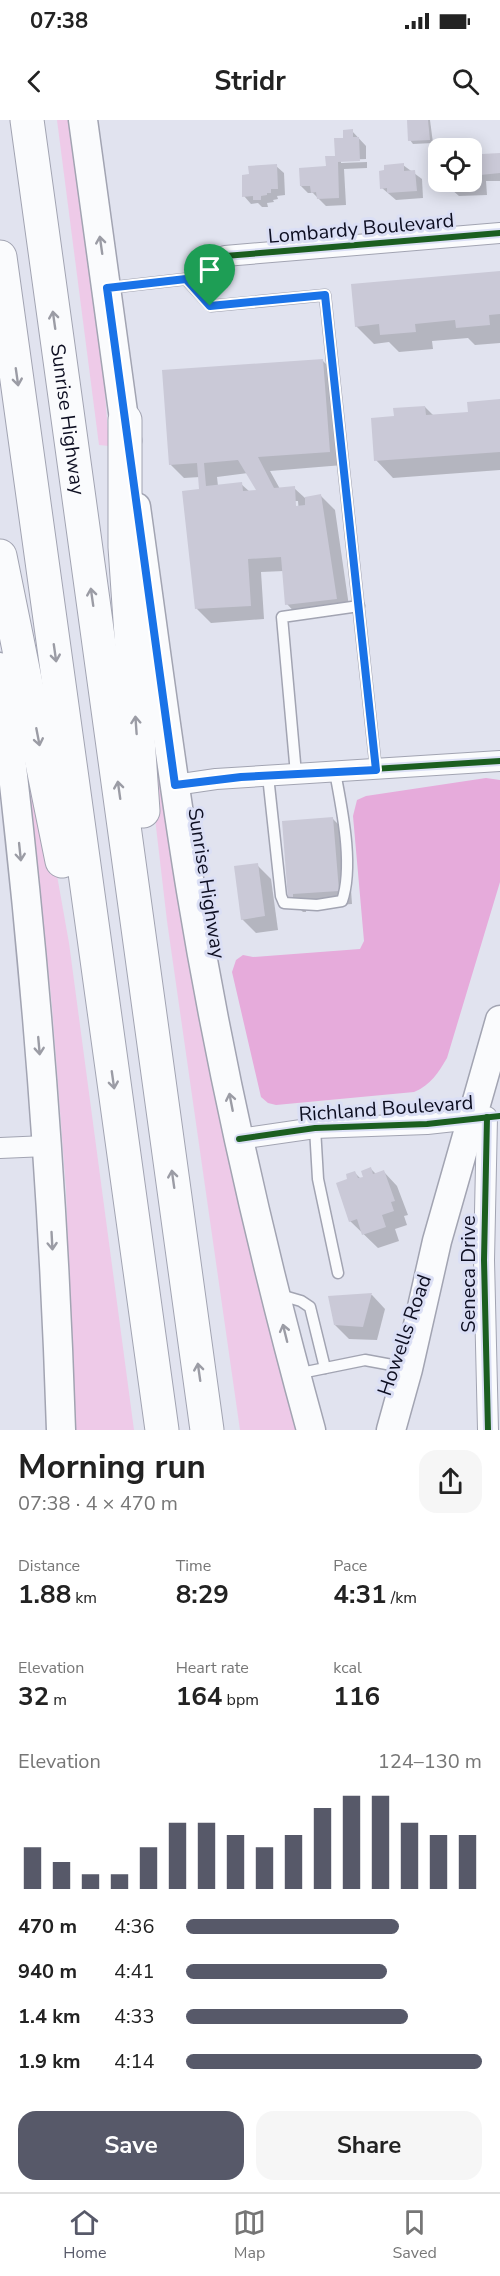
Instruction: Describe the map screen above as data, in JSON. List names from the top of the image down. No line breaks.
{"streets":{"highway":["Sunrise Highway"],"main road":["Howells Road"],"street":["Lombardy Boulevard","Richland Boulevard","Seneca Drive"]},"crossings":[["Sunrise Highway","Richland Boulevard"],["Richland Boulevard","Seneca Drive"],["Richland Boulevard","Howells Road"],["Seneca Drive","Howells Road"]],"page":{"status":"07:38","header":"Stridr","heading":["Morning run","07:38 · 4 × 470 m"],"stats":[["Distance","1.88 km"],["Time","8:29"],["Pace","4:31 /km"],["Elevation","32 m"],["Heart rate","164 bpm"],["kcal","116"]],"chart":["Elevation","124–130 m"],"list":[{"name":"470 m","note":"4:36"},{"name":"940 m","note":"4:41"},{"name":"1.4 km","note":"4:33"},{"name":"1.9 km","note":"4:14"}],"buttons":["Save","Share"],"tabs":["Home","Map","Saved"]}}
